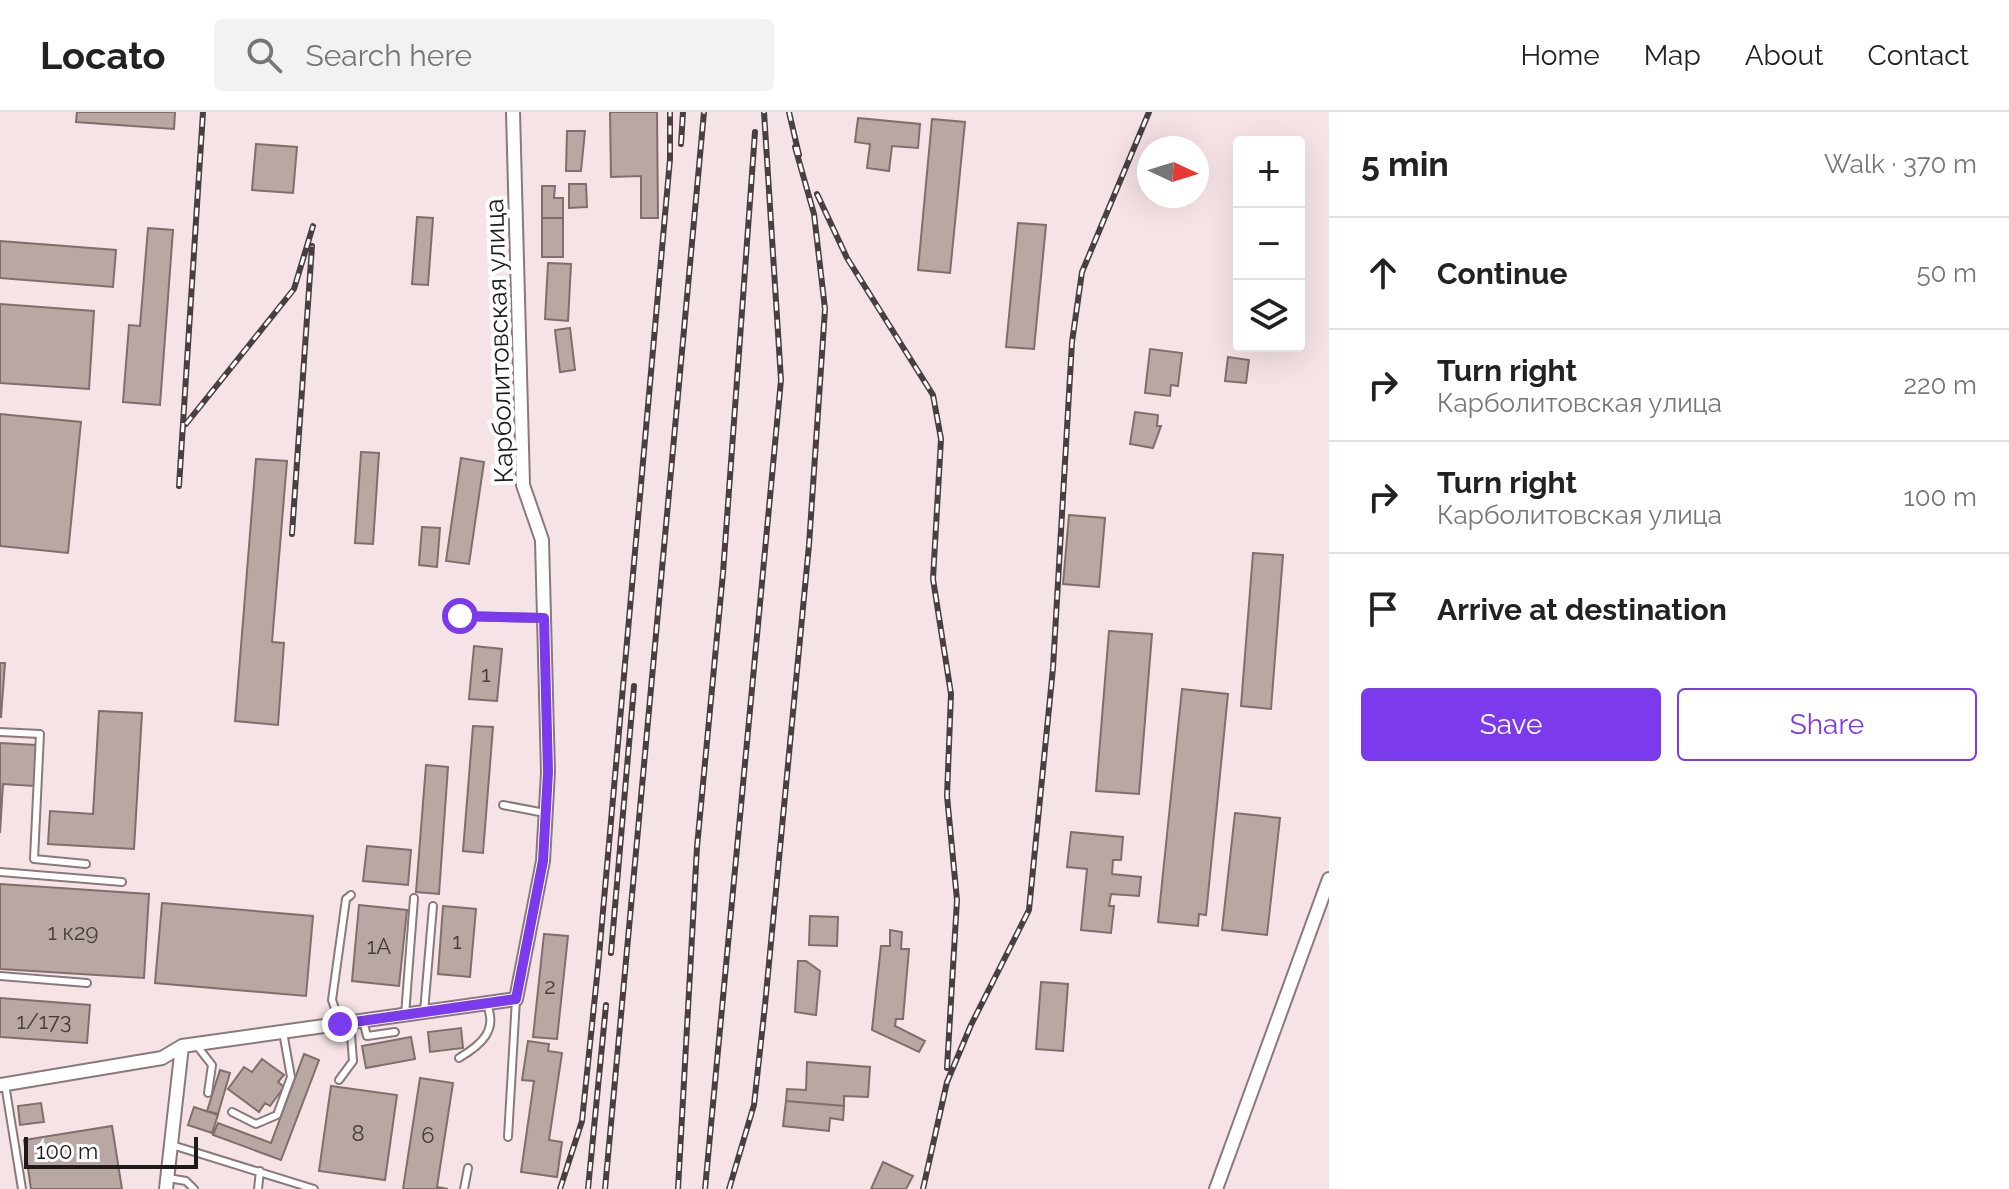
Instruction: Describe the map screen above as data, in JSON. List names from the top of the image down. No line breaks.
{"streets":{"street":["Карболитовская улица"]},"house_numbers":["1","1 к29","1","1А","2","1/173","8","6"],"scale_bar":"100 m","north":"right","page":{"header":"Locato","search":"Search here","nav":["Home","Map","About","Contact"],"heading":["5 min","Walk · 370 m"],"map_buttons":["+","−"],"list":[["Continue","50 m"],["Turn right","Карболитовская улица","220 m"],["Turn right","Карболитовская улица","100 m"],"Arrive at destination"],"buttons":["Save","Share"],"scale":"100 m"}}
